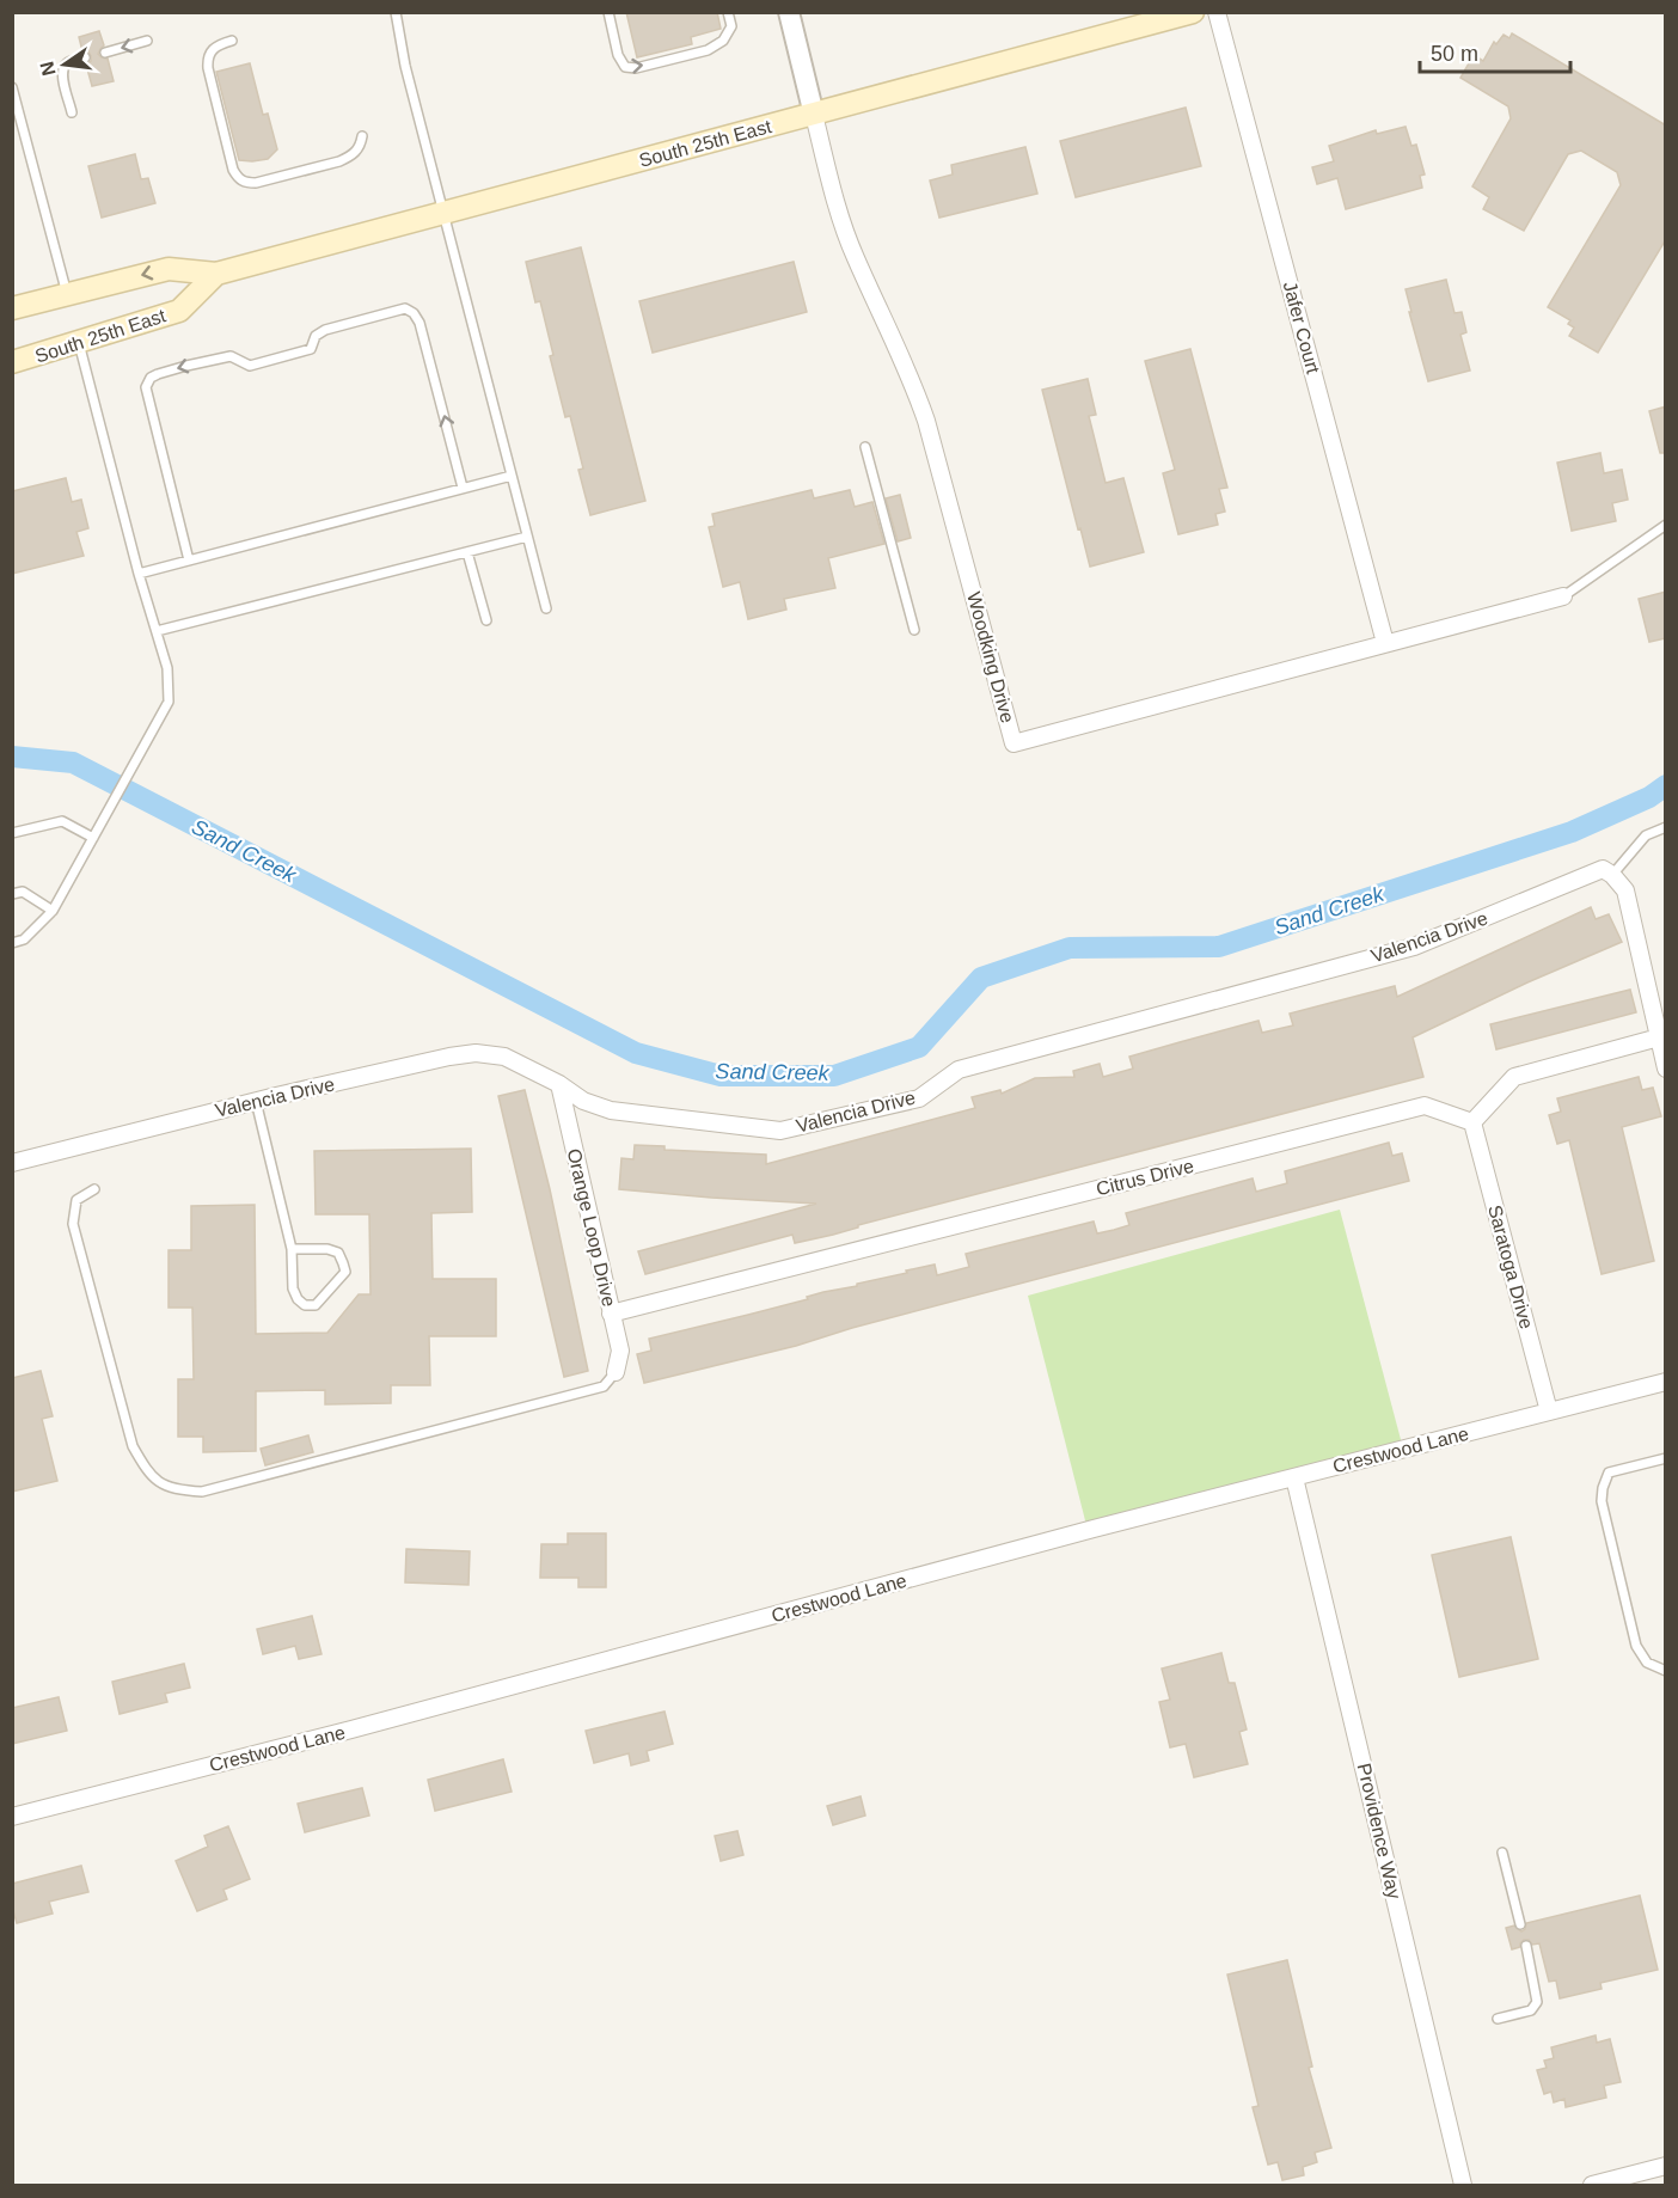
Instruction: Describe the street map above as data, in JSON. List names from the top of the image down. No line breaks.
{"streets":{"main road":["South 25th East"],"street":["Jafer Court","Woodking Drive","Valencia Drive","Citrus Drive","Orange Loop Drive","Saratoga Drive","Crestwood Lane","Providence Way"]},"crossings":[["South 25th East","Woodking Drive"],["Jafer Court","Woodking Drive"],["Valencia Drive","Orange Loop Drive"],["Citrus Drive","Orange Loop Drive"],["Citrus Drive","Saratoga Drive"],["Saratoga Drive","Crestwood Lane"],["Crestwood Lane","Providence Way"]],"water":["Sand Creek"],"scale_bar":"50 m","north":"left"}
